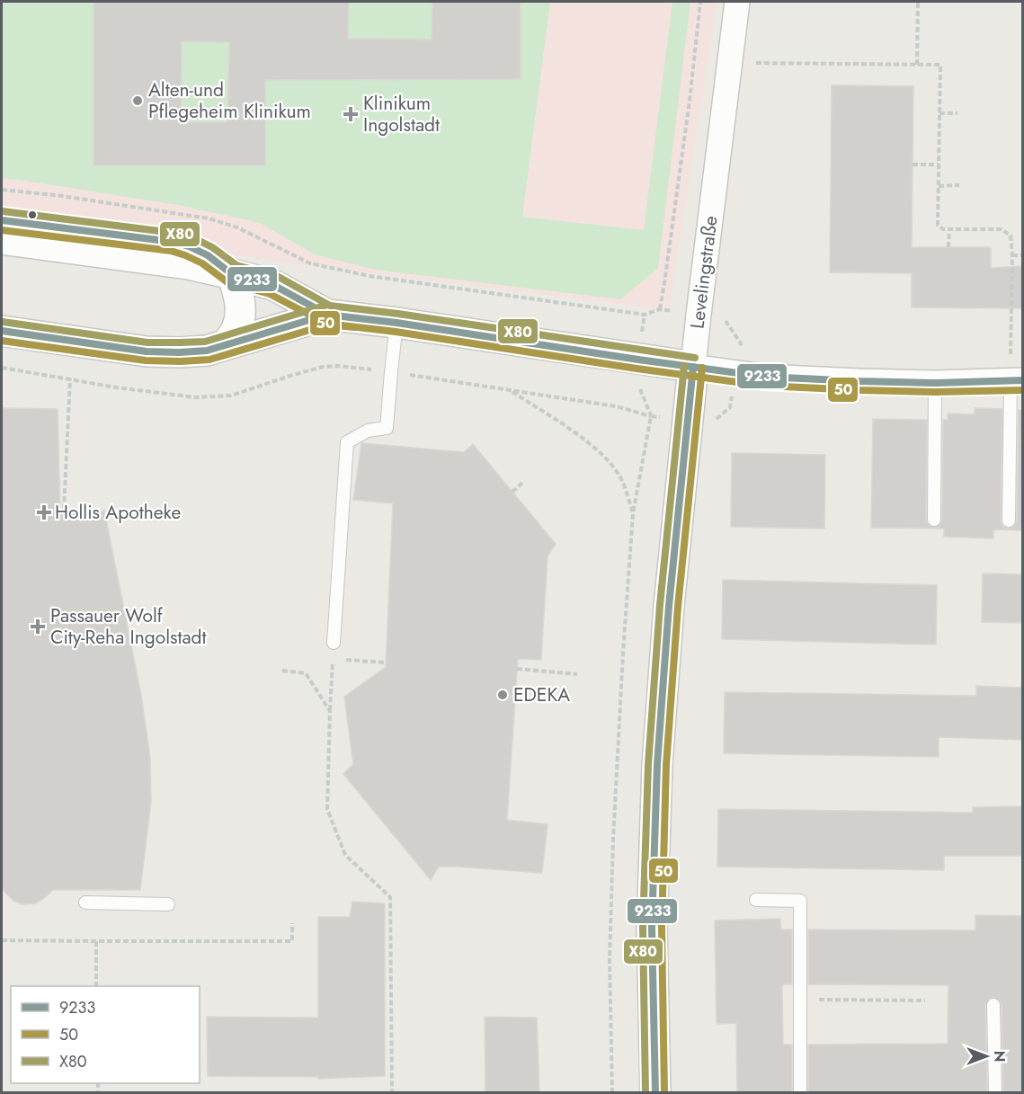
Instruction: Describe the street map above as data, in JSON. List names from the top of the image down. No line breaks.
{"streets":{"street":["Levelingstraße"]},"places":{"other":["Alten-und Pflegeheim Klinikum","EDEKA"],"health":["Klinikum Ingolstadt","Hollis Apotheke","Passauer Wolf City-Reha Ingolstadt"]},"lines":["transit line X80","transit line 9233","transit line 50"],"legend":["9233","50","X80"],"north":"right"}
